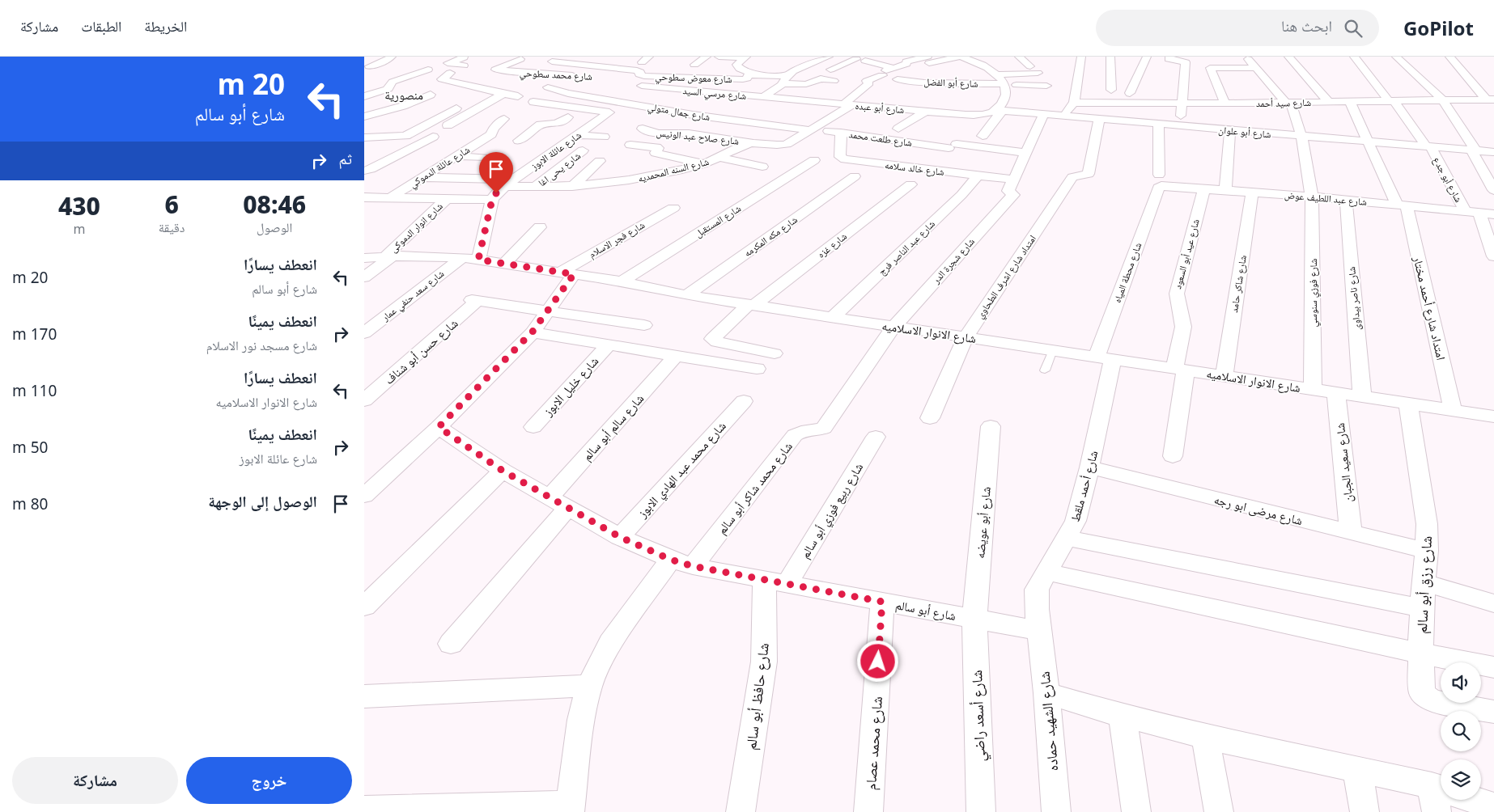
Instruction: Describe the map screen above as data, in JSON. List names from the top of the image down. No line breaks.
{"streets":{"street":["شارع محمد سطوحي","شارع معوض سطوحي","شارع أبو الفضل","شارع مرسي السيد","شارع سيد أحمد","شارع أبو عبده","شارع جمال متولي","شارع أبو علوان","شارع صلاح عبد الونيس","شارع طلعت محمد","شارع عائلة الابوز","شارع عائلة الدموكي","شارع خالد سلامه","شارع يحى اغا","شارع السنه المحمديه","شارع أبو جدع","شارع عبد اللطيف عوض","شارع المستقبل","شارع انوار الدموكى","شارع مكه المكرمه","شارع فجر الاسلام","شارع غزه","شارع عبد الناصر فرج","شارع عيد أبو السعود","شارع شجرة الدر","شارع محطة المياه","امتداد شارع اشرف الطحاوي","شارع شاكر حامد","شارع فوزي سنوسي","شارع سعد حنفي عمار","شارع ناصر بيداوى","امتداد شارع أحمد مختار","شارع الانوار الاسلاميه","شارع حسن أبو شناف","شارع خليل الابوز","شارع سالم أبو سالم","شارع سعيد الجبان","شارع محمد عبد الهادي الابوز","شارع أحمد ملقط","شارع محمد شاكر أبو سالم","شارع مرضى ابو رجه","شارع ربيع فوزي أبو سالم","شارع أبو عويضه","شارع رزق أبو سالم","شارع أبو سالم","شارع حافظ أبو سالم","شارع أسعد راضي","شارع الشهيد حماده","شارع محمد عصام"]},"crossings":[["شارع محمد سطوحي","شارع معوض سطوحي"],["شارع محمد سطوحي","شارع مرسي السيد"],["شارع محمد سطوحي","شارع جمال متولي"],["شارع معوض سطوحي","شارع مرسي السيد"],["شارع مرسي السيد","شارع أبو عبده"],["شارع سيد أحمد","شارع أبو جدع"],["شارع سيد أحمد","شارع فوزي سنوسي"],["شارع سيد أحمد","امتداد شارع أحمد مختار"],["شارع أبو عبده","شارع أبو علوان"],["شارع أبو عبده","شارع السنه المحمديه"],["شارع جمال متولي","شارع طلعت محمد"],["شارع جمال متولي","شارع السنه المحمديه"],["شارع أبو علوان","شارع أبو جدع"],["شارع أبو علوان","امتداد شارع اشرف الطحاوي"],["شارع أبو علوان","شارع فوزي سنوسي"],["شارع أبو علوان","امتداد شارع أحمد مختار"],["شارع صلاح عبد الونيس","شارع السنه المحمديه"],["شارع طلعت محمد","شارع خالد سلامه"],["شارع طلعت محمد","شارع السنه المحمديه"],["شارع عائلة الابوز","شارع السنه المحمديه"],["شارع عائلة الدموكي","شارع السنه المحمديه"],["شارع خالد سلامه","شارع عبد الناصر فرج"],["شارع خالد سلامه","شارع شجرة الدر"],["شارع يحى اغا","شارع السنه المحمديه"],["شارع أبو جدع","شارع عبد اللطيف عوض"],["شارع عبد اللطيف عوض","شارع عيد أبو السعود"],["شارع عبد اللطيف عوض","شارع محطة المياه"],["شارع عبد اللطيف عوض","شارع شاكر حامد"],["شارع عبد اللطيف عوض","شارع فوزي سنوسي"],["شارع عبد اللطيف عوض","شارع ناصر بيداوى"],["شارع عبد اللطيف عوض","امتداد شارع أحمد مختار"],["شارع المستقبل","شارع الانوار الاسلاميه"],["شارع انوار الدموكى","شارع الانوار الاسلاميه"],["شارع مكه المكرمه","شارع الانوار الاسلاميه"],["شارع فجر الاسلام","شارع الانوار الاسلاميه"],["شارع غزه","شارع الانوار الاسلاميه"],["شارع عبد الناصر فرج","شارع الانوار الاسلاميه"],["شارع عيد أبو السعود","شارع الانوار الاسلاميه"],["شارع شجرة الدر","شارع الانوار الاسلاميه"],["شارع شجرة الدر","شارع محمد شاكر أبو سالم"],["شارع محطة المياه","شارع الانوار الاسلاميه"],["شارع محطة المياه","شارع أحمد ملقط"],["امتداد شارع اشرف الطحاوي","شارع الانوار الاسلاميه"],["شارع شاكر حامد","شارع الانوار الاسلاميه"],["شارع فوزي سنوسي","شارع الانوار الاسلاميه"],["شارع سعد حنفي عمار","شارع الانوار الاسلاميه"],["شارع ناصر بيداوى","شارع الانوار الاسلاميه"],["امتداد شارع أحمد مختار","شارع الانوار الاسلاميه"],["شارع الانوار الاسلاميه","شارع سعيد الجبان"],["شارع الانوار الاسلاميه","شارع أحمد ملقط"],["شارع الانوار الاسلاميه","شارع محمد شاكر أبو سالم"],["شارع الانوار الاسلاميه","شارع رزق أبو سالم"],["شارع سالم أبو سالم","شارع أبو سالم"],["شارع سعيد الجبان","شارع مرضى ابو رجه"],["شارع محمد عبد الهادي الابوز","شارع أبو سالم"],["شارع أحمد ملقط","شارع مرضى ابو رجه"],["شارع أحمد ملقط","شارع أبو سالم"],["شارع أحمد ملقط","شارع الشهيد حماده"],["شارع محمد شاكر أبو سالم","شارع أبو سالم"],["شارع مرضى ابو رجه","شارع رزق أبو سالم"],["شارع ربيع فوزي أبو سالم","شارع أبو سالم"],["شارع ربيع فوزي أبو سالم","شارع حافظ أبو سالم"],["شارع أبو عويضه","شارع أبو سالم"],["شارع أبو عويضه","شارع أسعد راضي"],["شارع أبو سالم","شارع حافظ أبو سالم"],["شارع أبو سالم","شارع أسعد راضي"],["شارع أبو سالم","شارع الشهيد حماده"],["شارع أبو سالم","شارع محمد عصام"]],"districts":["منصورية"],"page":{"header":"GoPilot","search":"ابحث هنا","nav":["الخريطة","الطبقات","مشاركة"],"turn":["20 m","شارع أبو سالم"],"then":"ثم","eta":["08:46","الوصول","6","دقيقة","430","m"],"list":[{"name":"انعطف يسارًا","note":"شارع أبو سالم","value":"20 m"},{"name":"انعطف يمينًا","note":"شارع مسجد نور الاسلام","value":"170 m"},{"name":"انعطف يسارًا","note":"شارع الانوار الاسلاميه","value":"110 m"},{"name":"انعطف يمينًا","note":"شارع عائلة الابوز","value":"50 m"},{"name":"الوصول إلى الوجهة","value":"80 m"}],"buttons":["خروج","مشاركة"]}}
